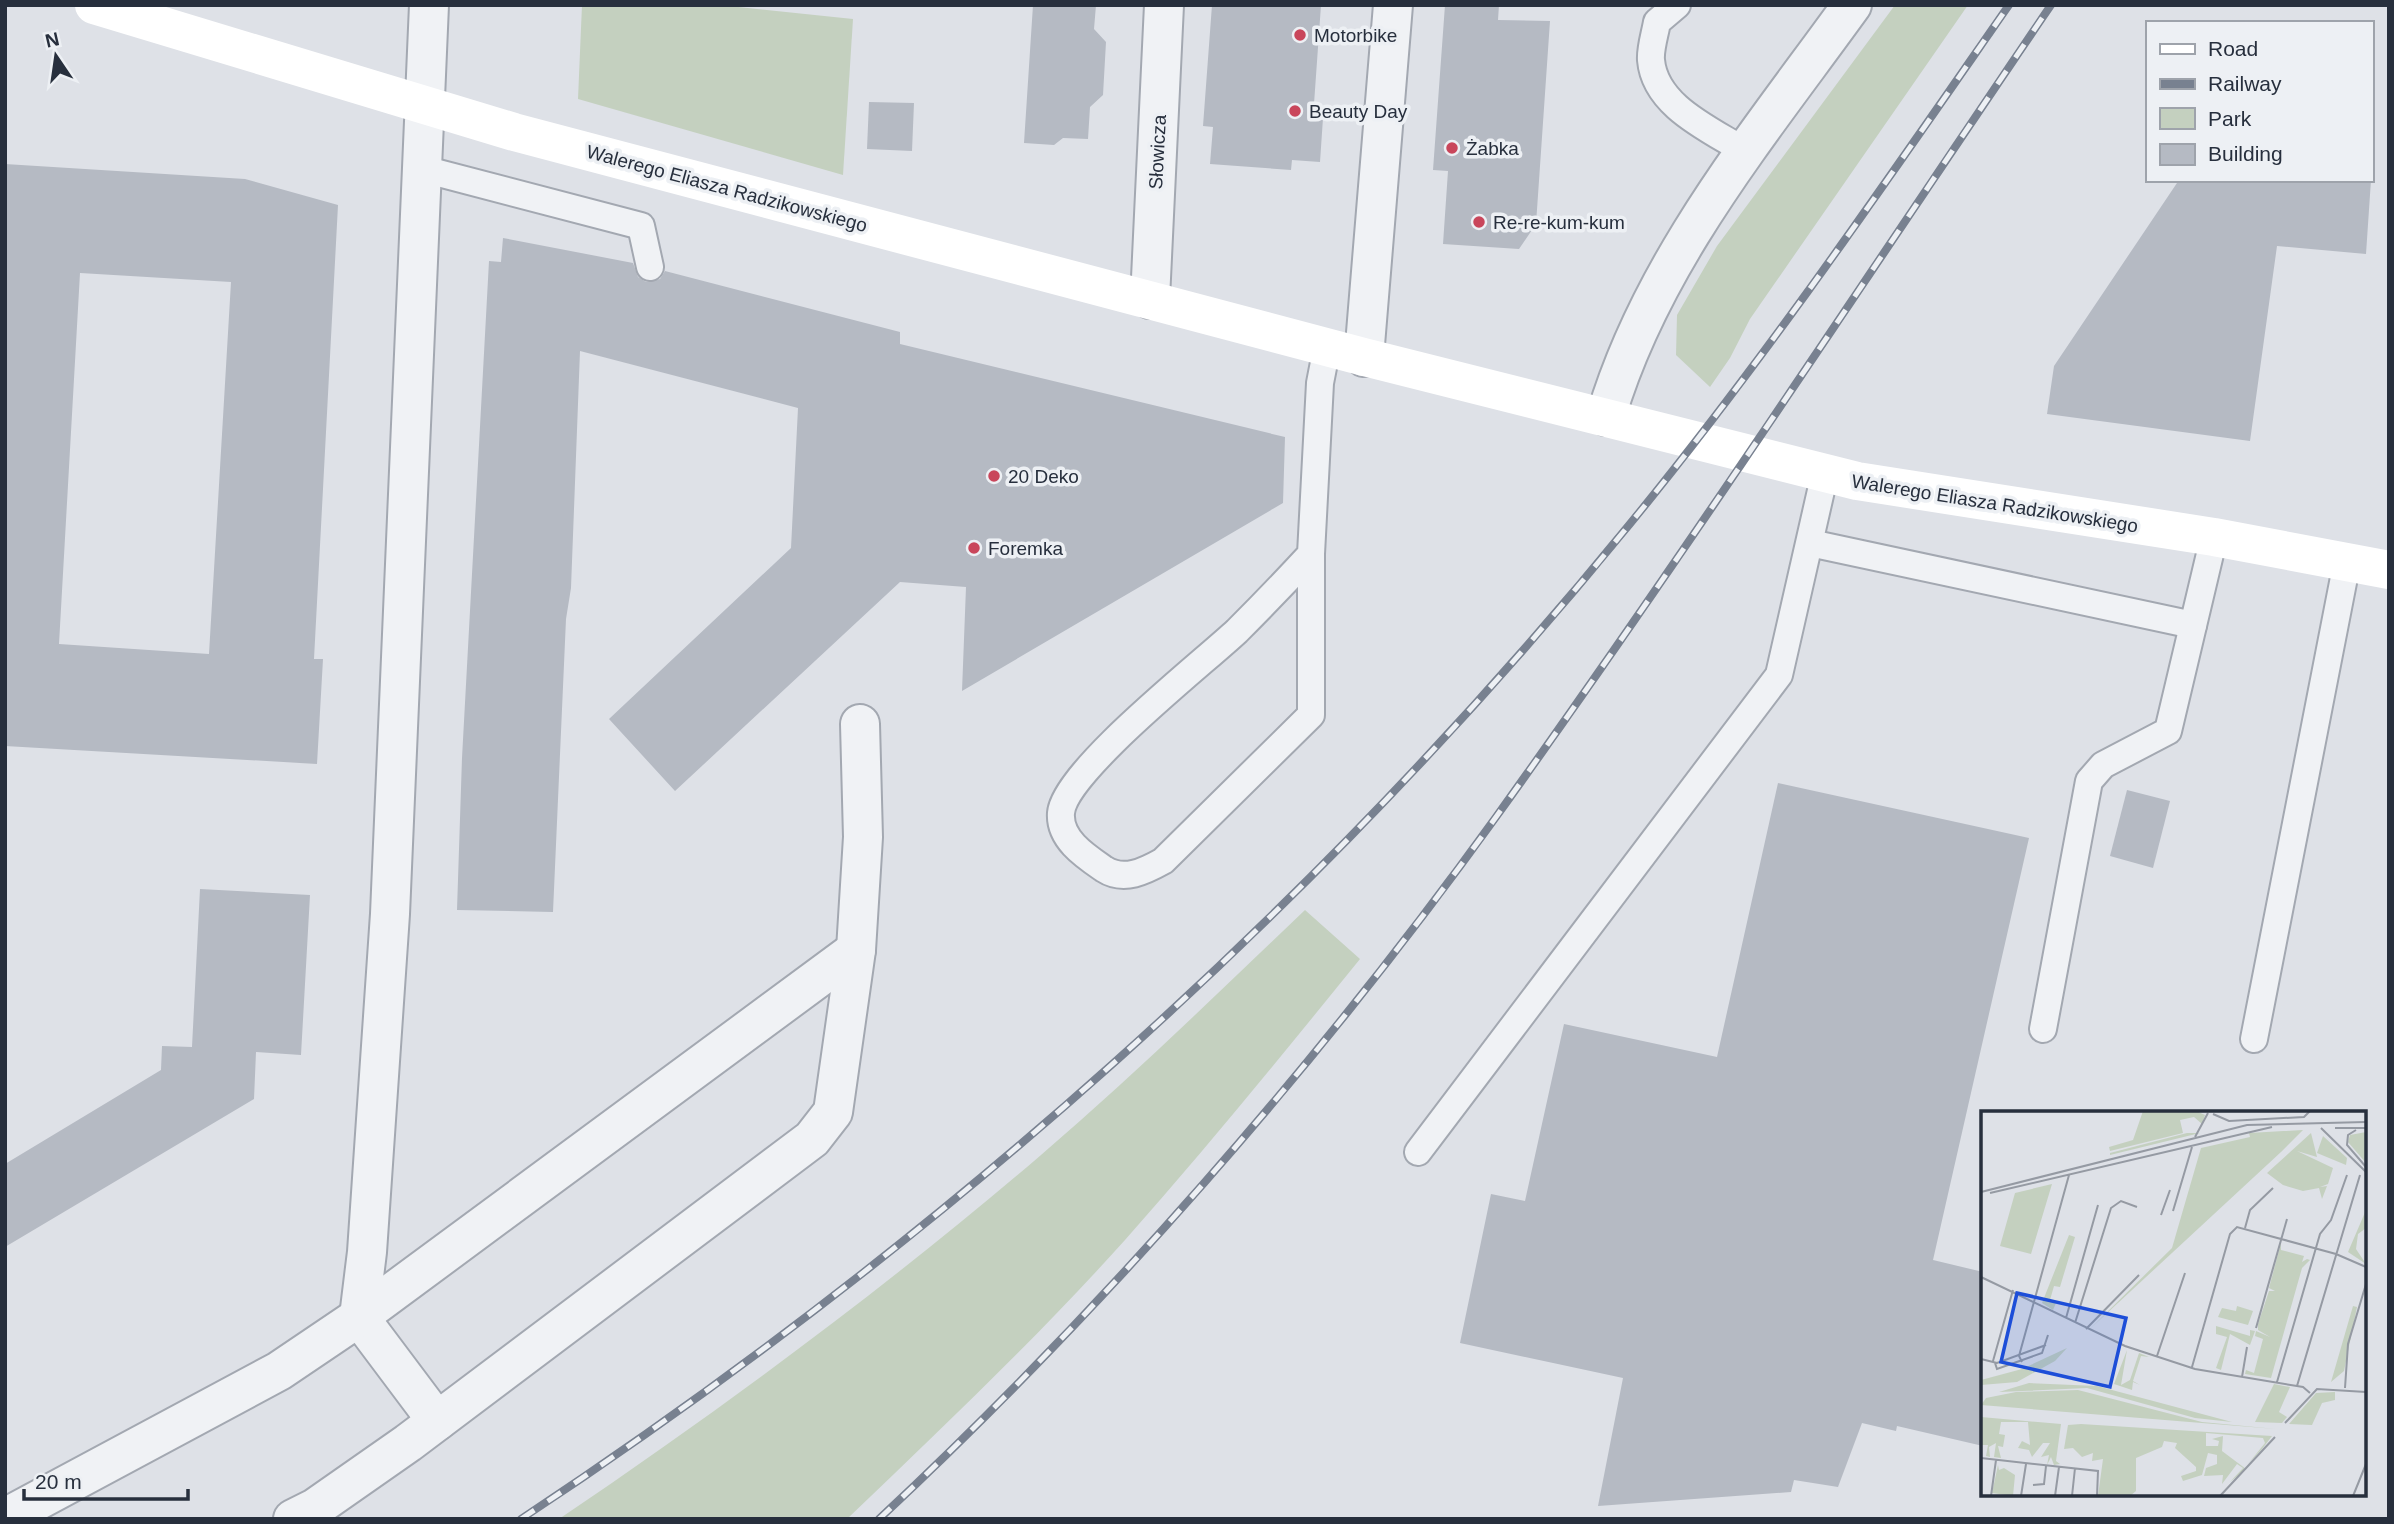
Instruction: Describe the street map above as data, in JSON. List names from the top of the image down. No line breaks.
{"streets":{"street":["Słowicza","Walerego Eliasza Radzikowskiego"]},"crossings":[["Słowicza","Walerego Eliasza Radzikowskiego"]],"places":["Motorbike","Beauty Day","Żabka","Re-re-kum-kum","20 Deko","Foremka"],"legend":["Road","Railway","Park","Building"],"scale_bar":"20 m","north":"top"}
